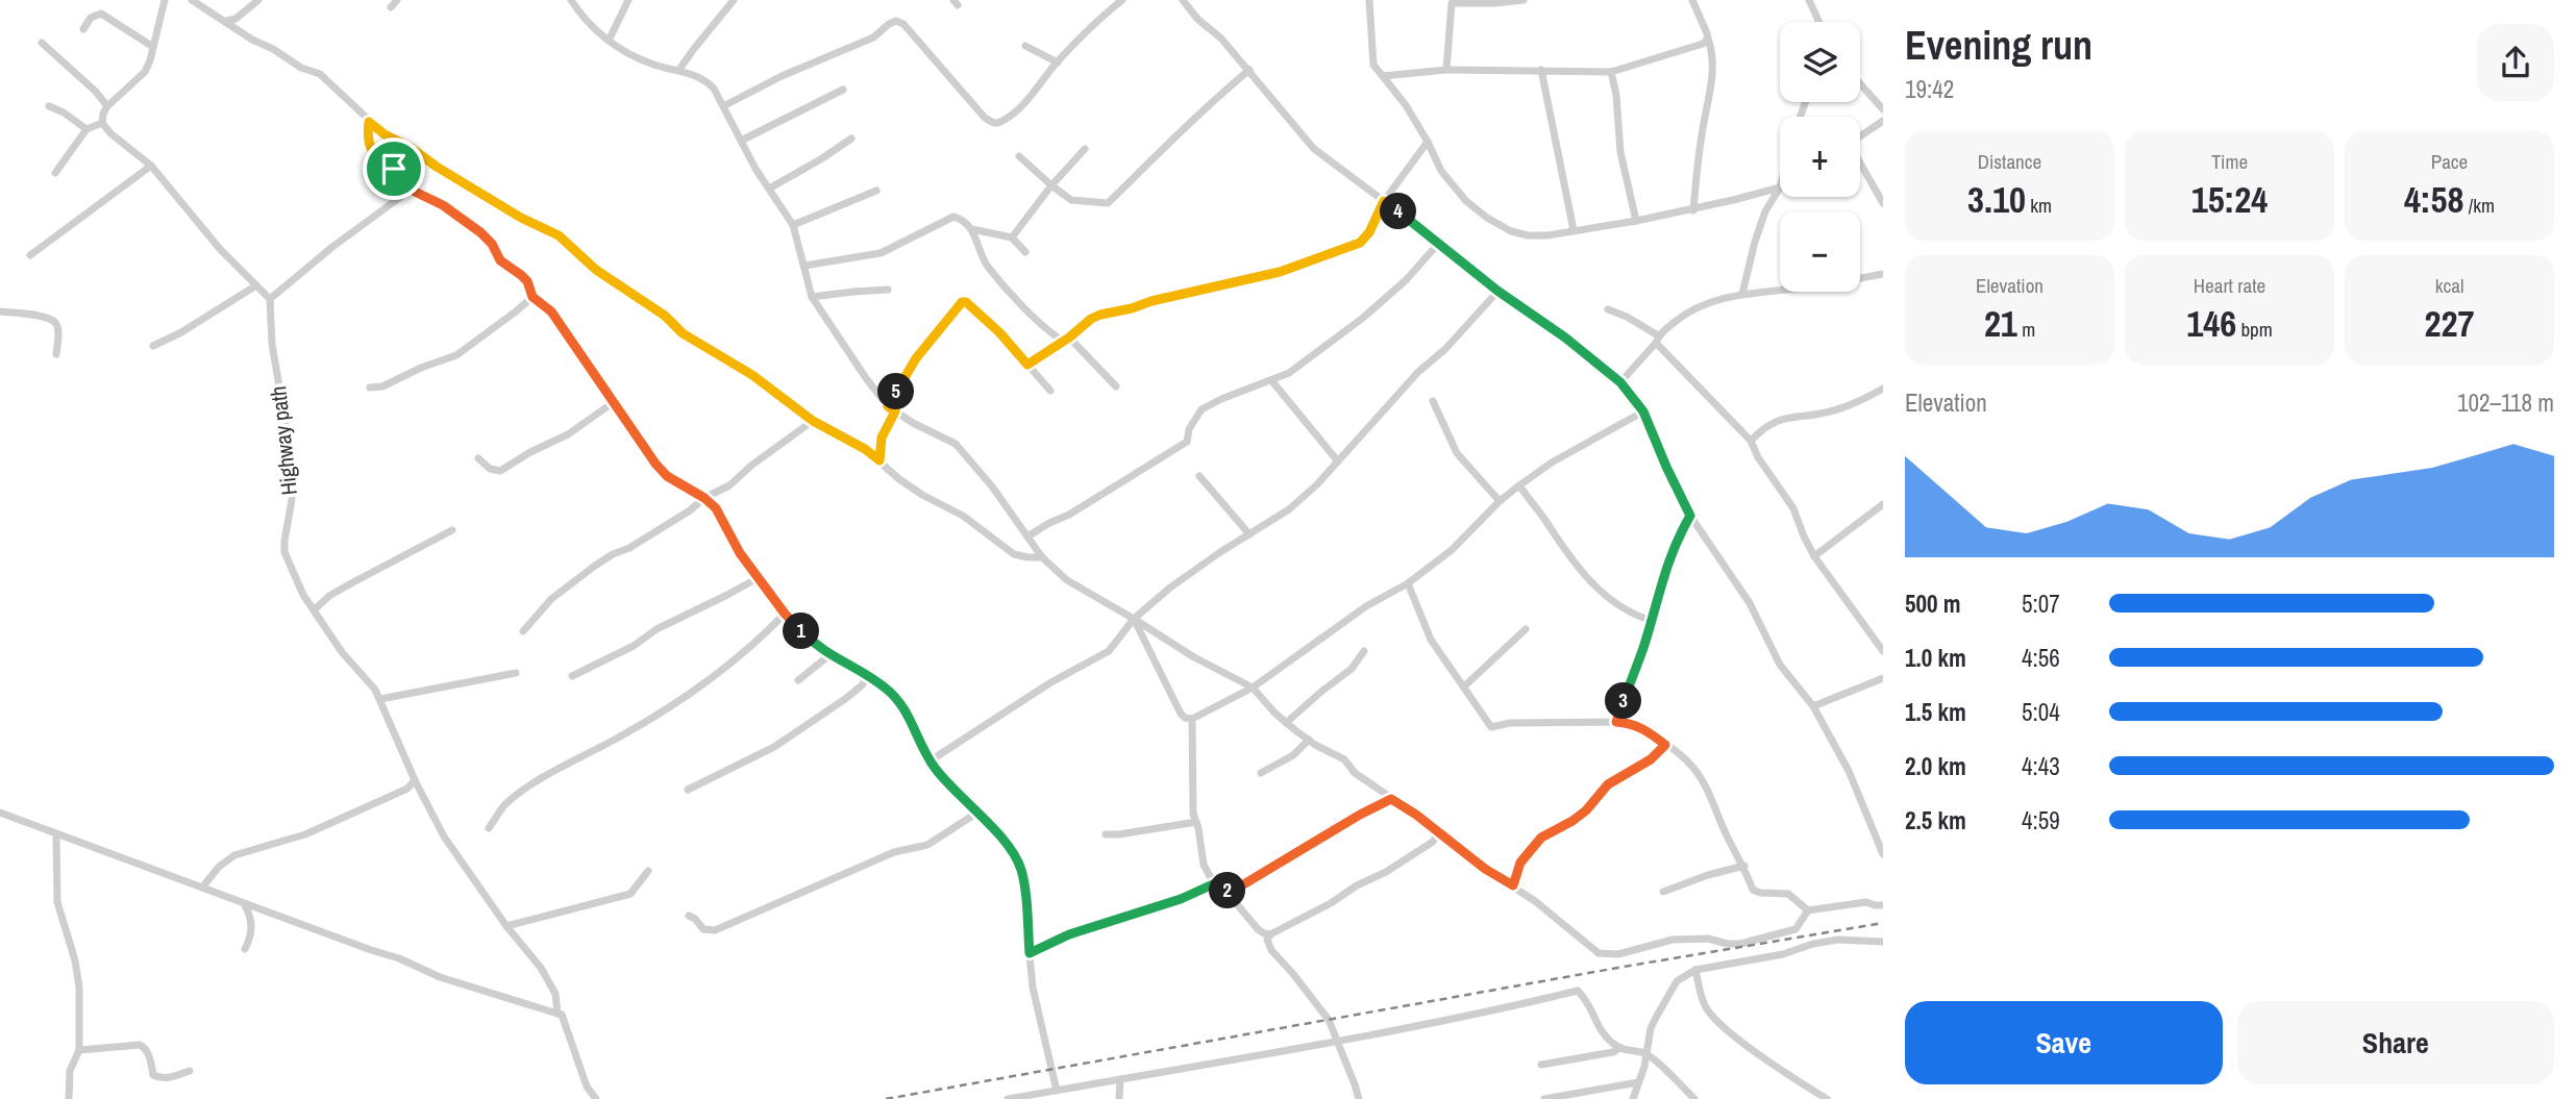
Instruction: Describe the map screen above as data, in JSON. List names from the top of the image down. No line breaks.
{"streets":{"street":["Highway path"]},"page":{"heading":["Evening run","19:42"],"map_buttons":["+","−"],"stats":[["Distance","3.10 km"],["Time","15:24"],["Pace","4:58 /km"],["Elevation","21 m"],["Heart rate","146 bpm"],["kcal","227"]],"pins":["4","5","1","3","2"],"chart":["Elevation","102–118 m"],"list":[{"name":"500 m","note":"5:07"},{"name":"1.0 km","note":"4:56"},{"name":"1.5 km","note":"5:04"},{"name":"2.0 km","note":"4:43"},{"name":"2.5 km","note":"4:59"}],"buttons":["Save","Share"]}}
